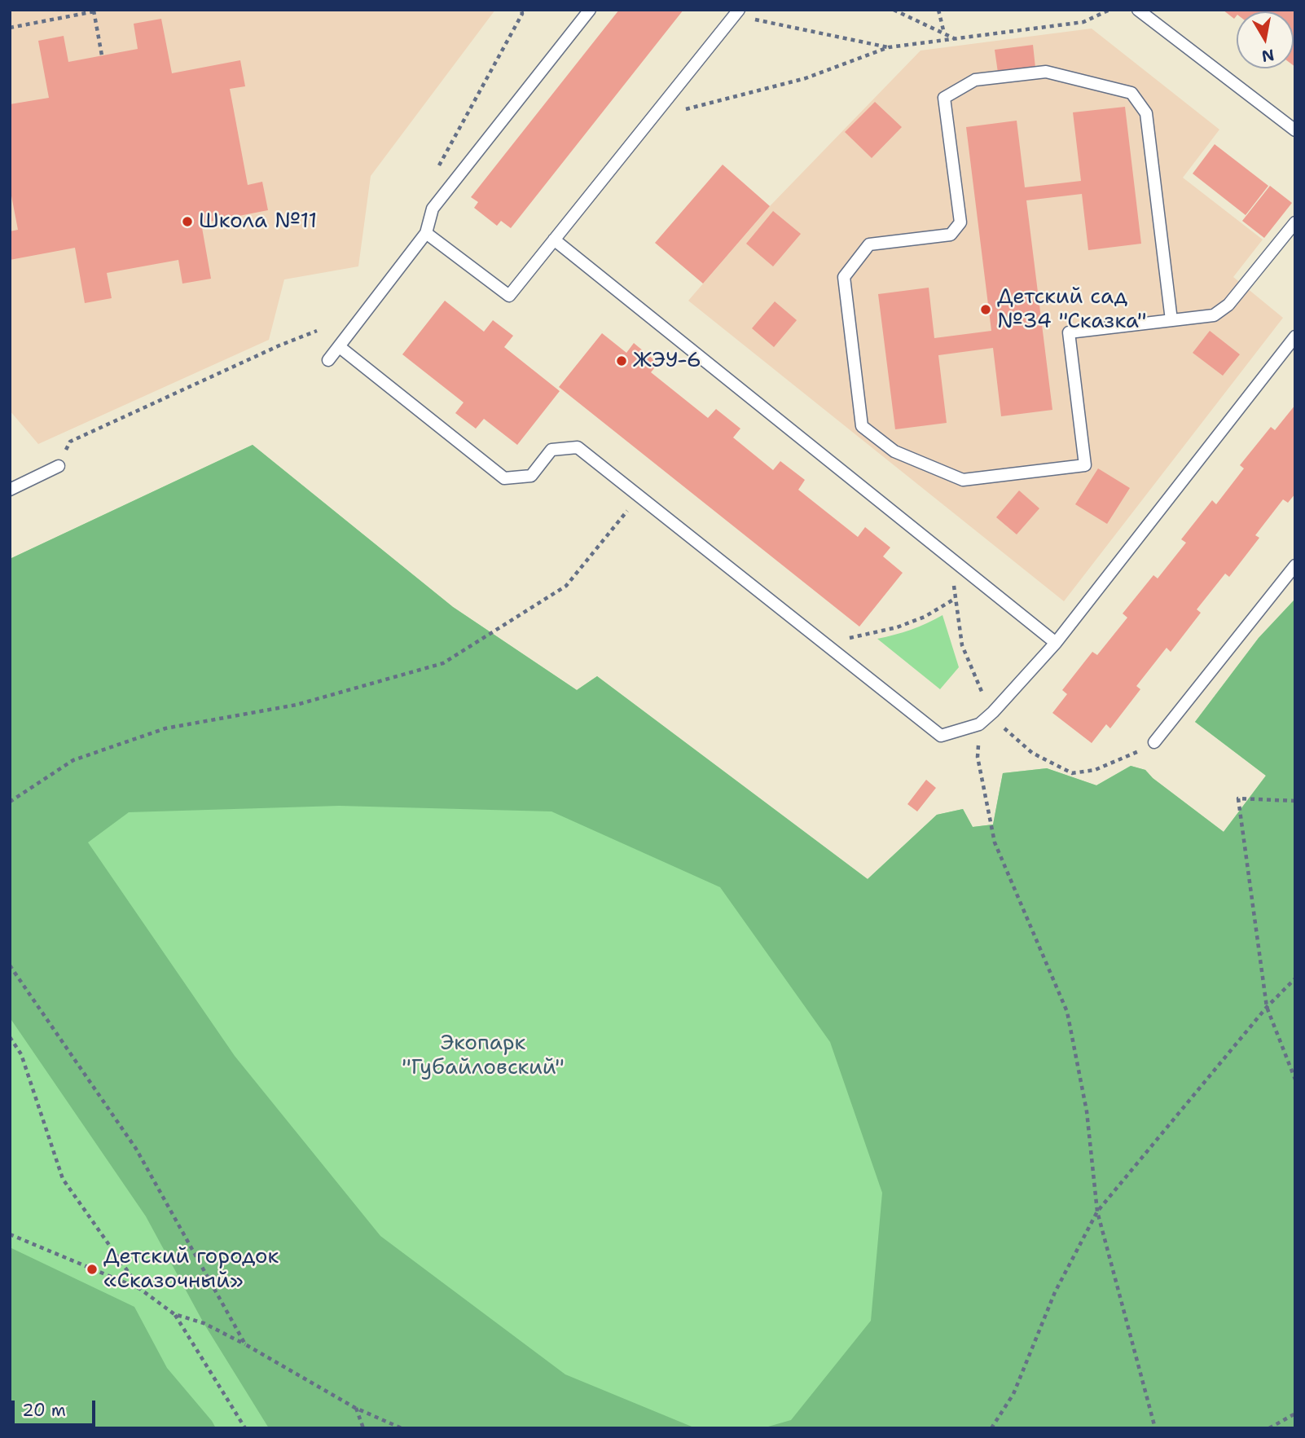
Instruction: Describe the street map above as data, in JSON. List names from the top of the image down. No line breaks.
{"parks":["Экопарк \"Губайловский\""],"places":["Школа №11","Детский сад №34 \"Сказка\"","ЖЭУ-6","Детский городок «Сказочный»"],"scale_bar":"20 m","north":"bottom"}
